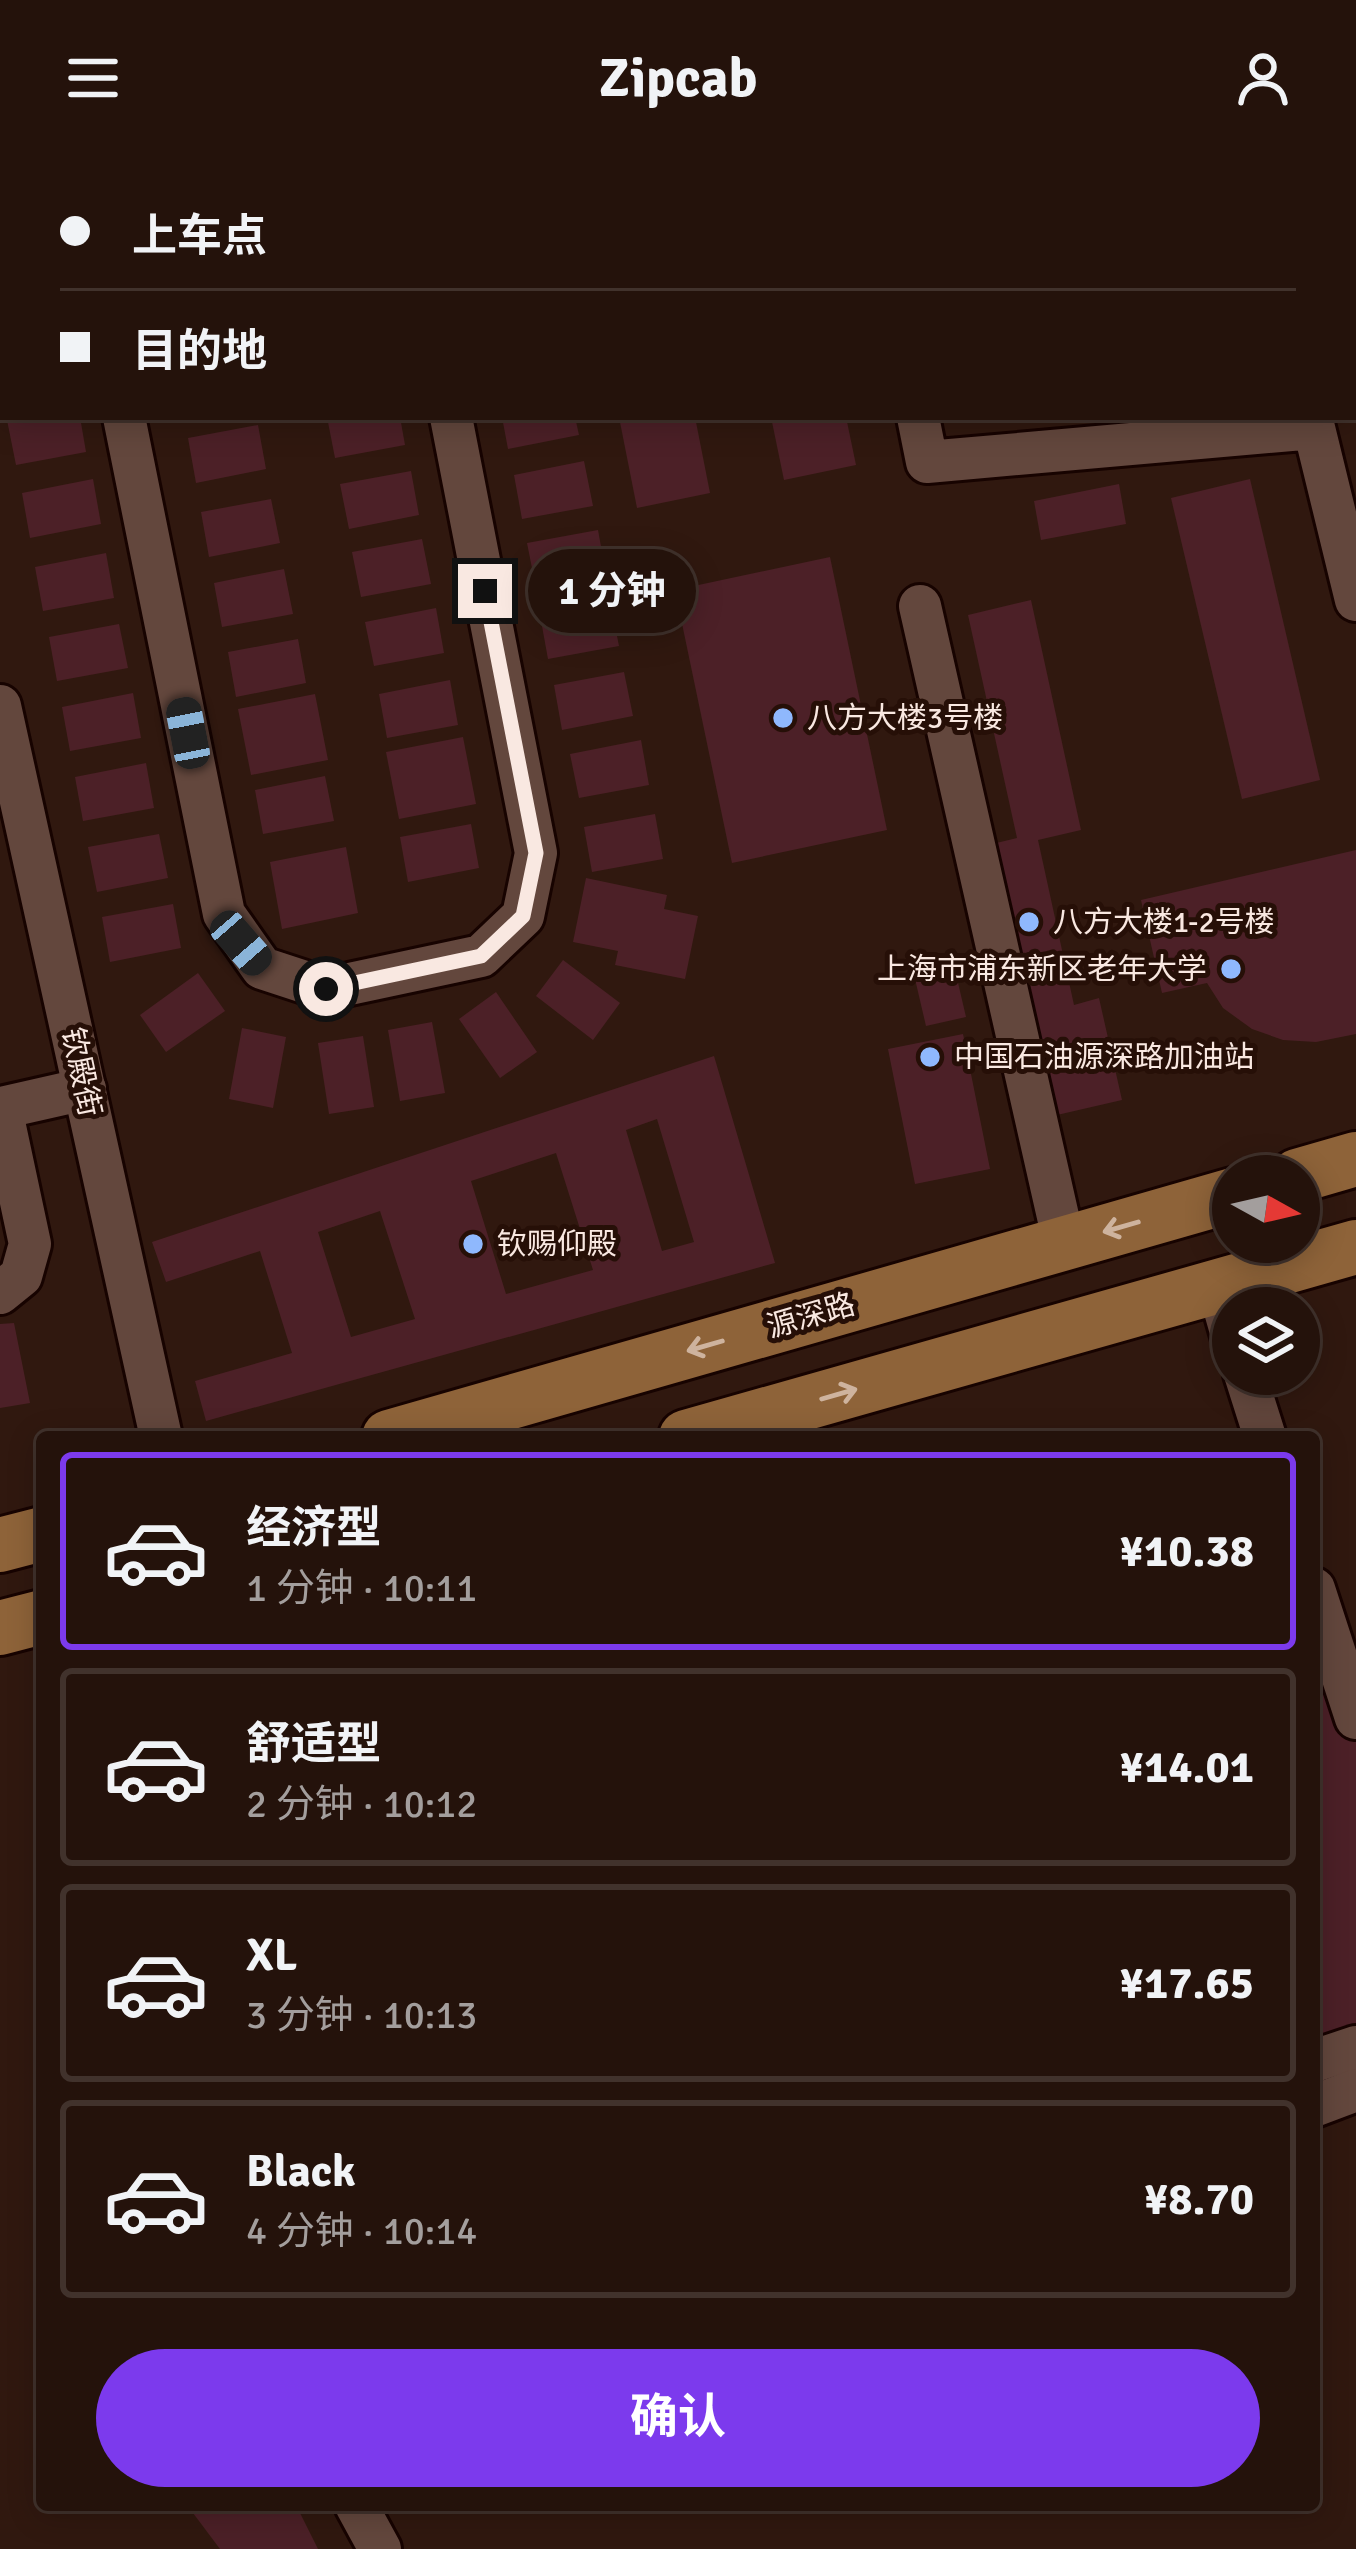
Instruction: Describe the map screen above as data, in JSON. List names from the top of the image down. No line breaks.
{"streets":{"main road":["源深路"],"street":["钦殿街"]},"places":["八方大楼3号楼","八方大楼1-2号楼","上海市浦东新区老年大学","中国石油源深路加油站","钦赐仰殿"],"north":"right","page":{"header":"Zipcab","banner":["上车点","目的地"],"bubble":"1 分钟","list":[{"name":"经济型","note":"1 分钟 · 10:11","value":"¥10.38"},{"name":"舒适型","note":"2 分钟 · 10:12","value":"¥14.01"},{"name":"XL","note":"3 分钟 · 10:13","value":"¥17.65"},{"name":"Black","note":"4 分钟 · 10:14","value":"¥8.70"}],"buttons":"确认"}}
